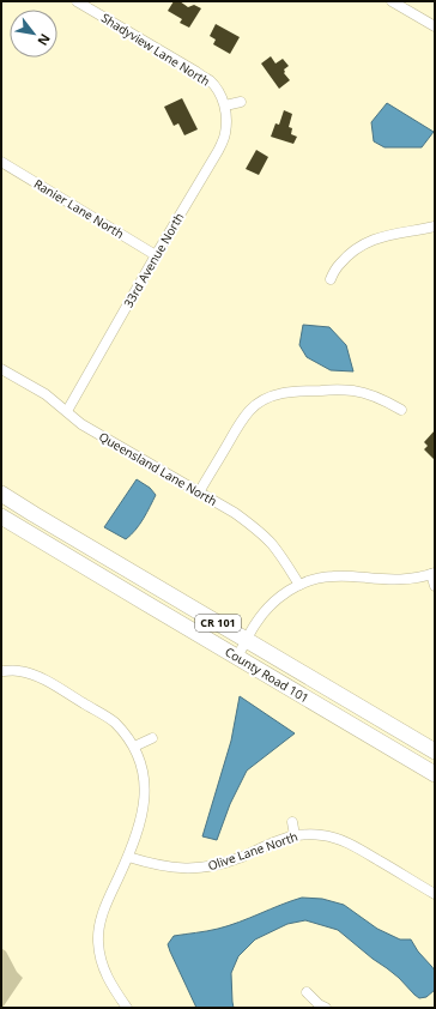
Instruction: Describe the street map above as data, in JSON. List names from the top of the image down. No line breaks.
{"streets":{"main road":["CR 101","County Road 101"],"street":["Shadyview Lane North","Ranier Lane North","33rd Avenue North","Queensland Lane North","Olive Lane North"]},"crossings":[["Shadyview Lane North","33rd Avenue North"],["Ranier Lane North","33rd Avenue North"],["33rd Avenue North","Queensland Lane North"]],"north":"bottom right"}
